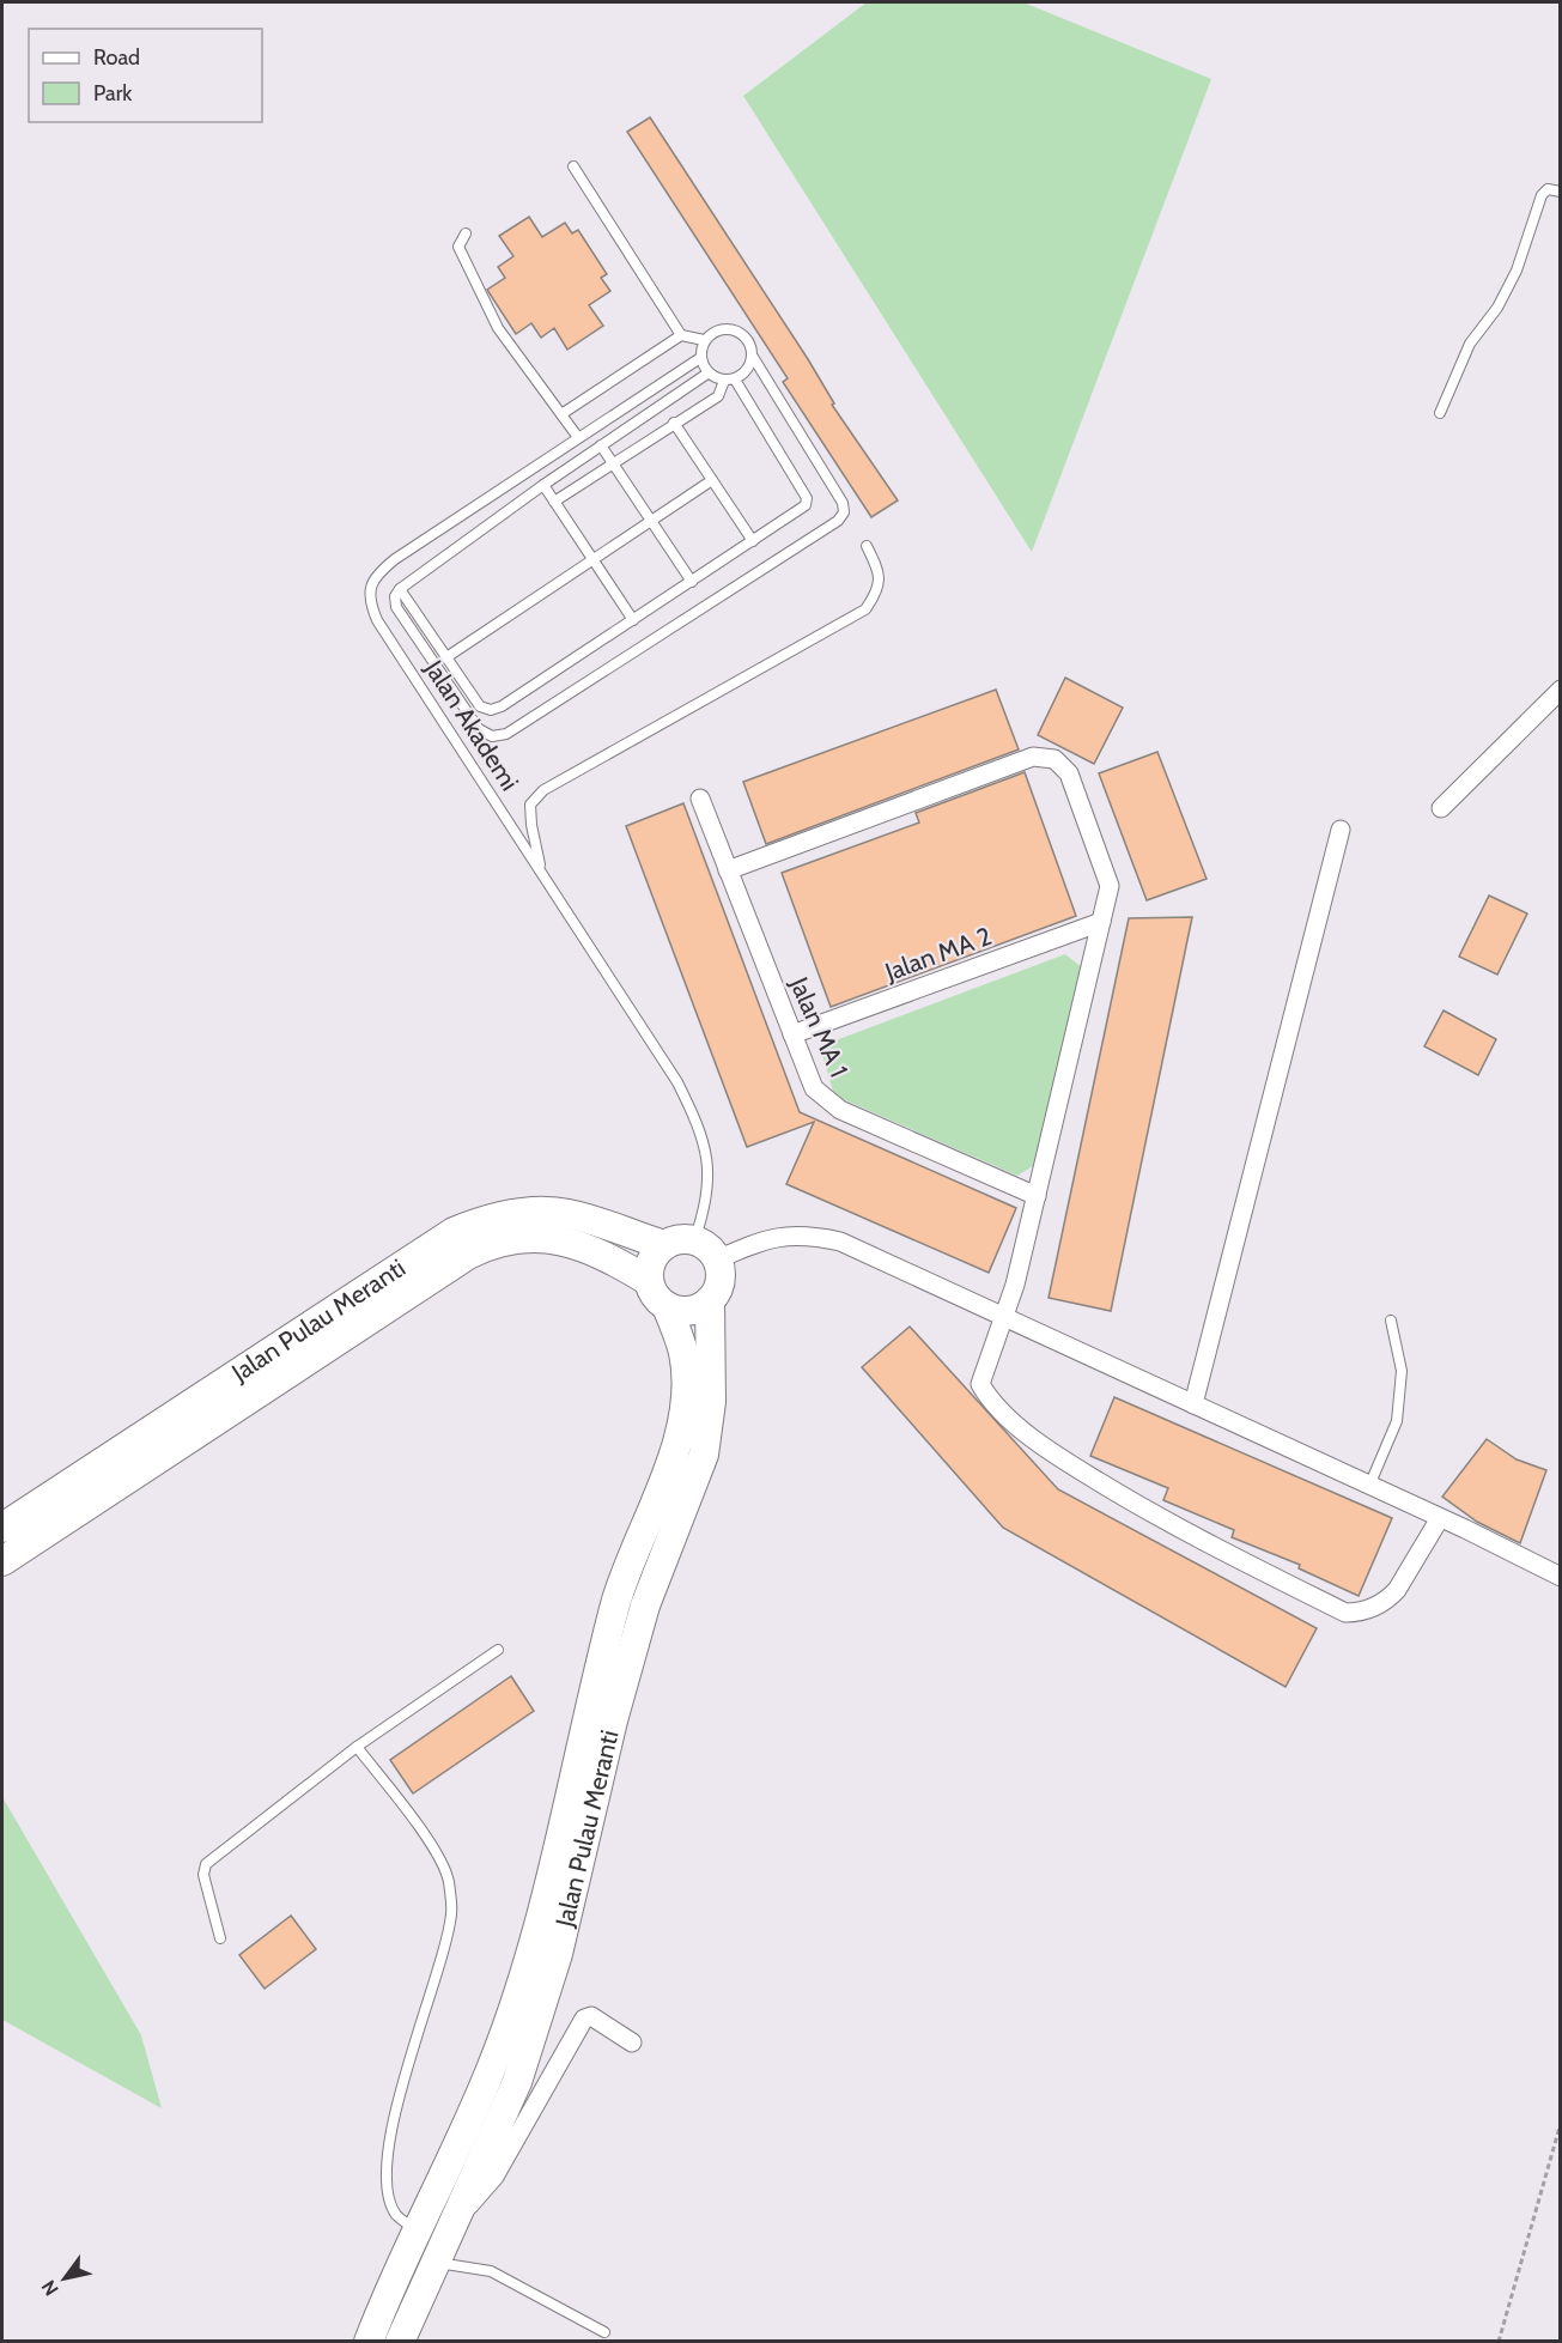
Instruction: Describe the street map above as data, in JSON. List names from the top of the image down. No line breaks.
{"streets":{"main road":["Jalan Pulau Meranti"],"street":["Jalan MA 2","Jalan MA 1"],"lane":["Jalan Akademi"]},"crossings":[["Jalan Akademi","Jalan Pulau Meranti"],["Jalan MA 2","Jalan MA 1"]],"legend":["Road","Park"],"north":"bottom left"}
